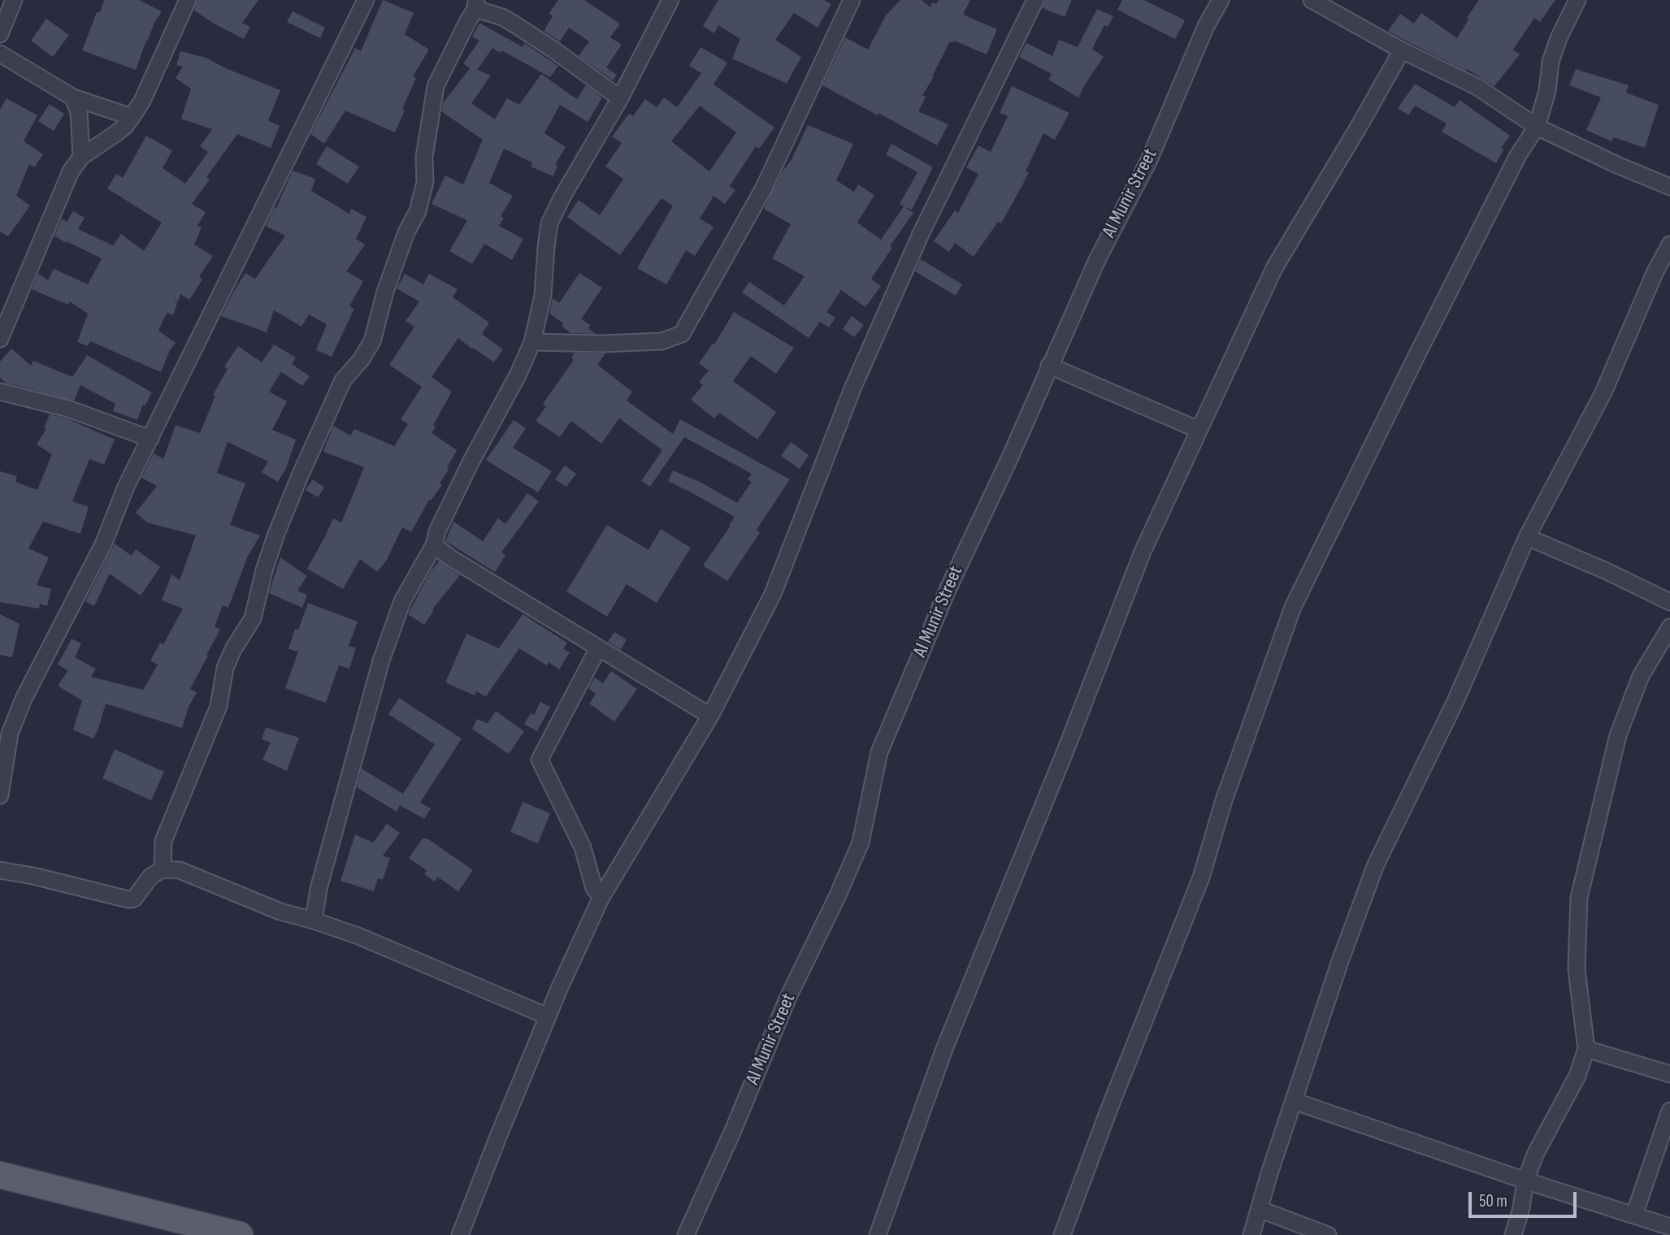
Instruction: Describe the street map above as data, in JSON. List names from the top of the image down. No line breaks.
{"streets":{"street":["Al Munir Street"]},"scale_bar":"50 m"}
